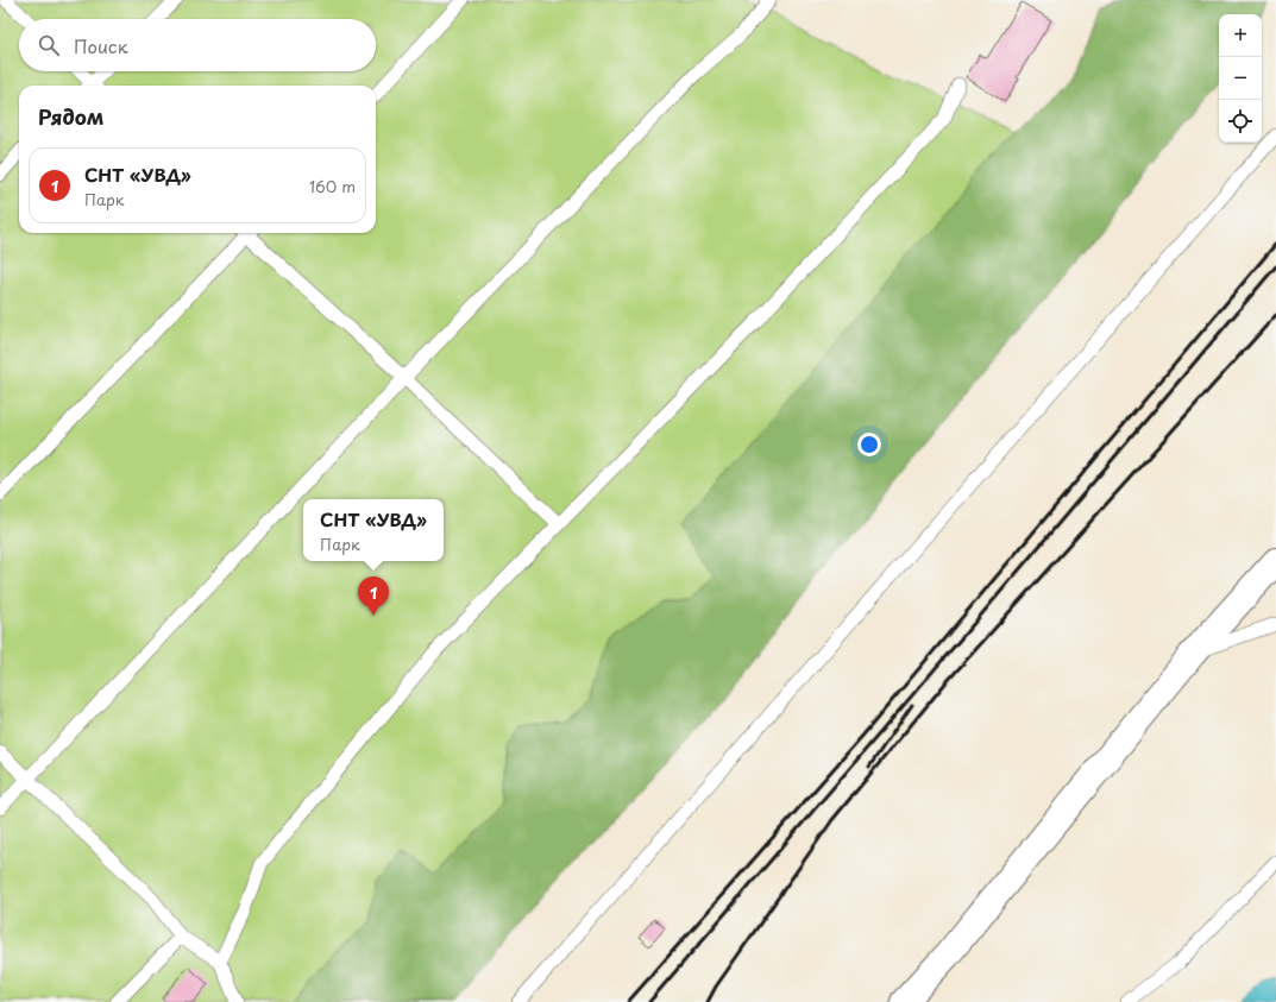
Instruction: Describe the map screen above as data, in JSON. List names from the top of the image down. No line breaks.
{"page":{"map_buttons":["+","−"],"search":"Поиск","heading":"Рядом","list":[{"mark":"1","name":"СНТ «УВД»","note":"Парк","value":"160 m"}],"popup":["СНТ «УВД»","Парк"],"pins":"1"}}
